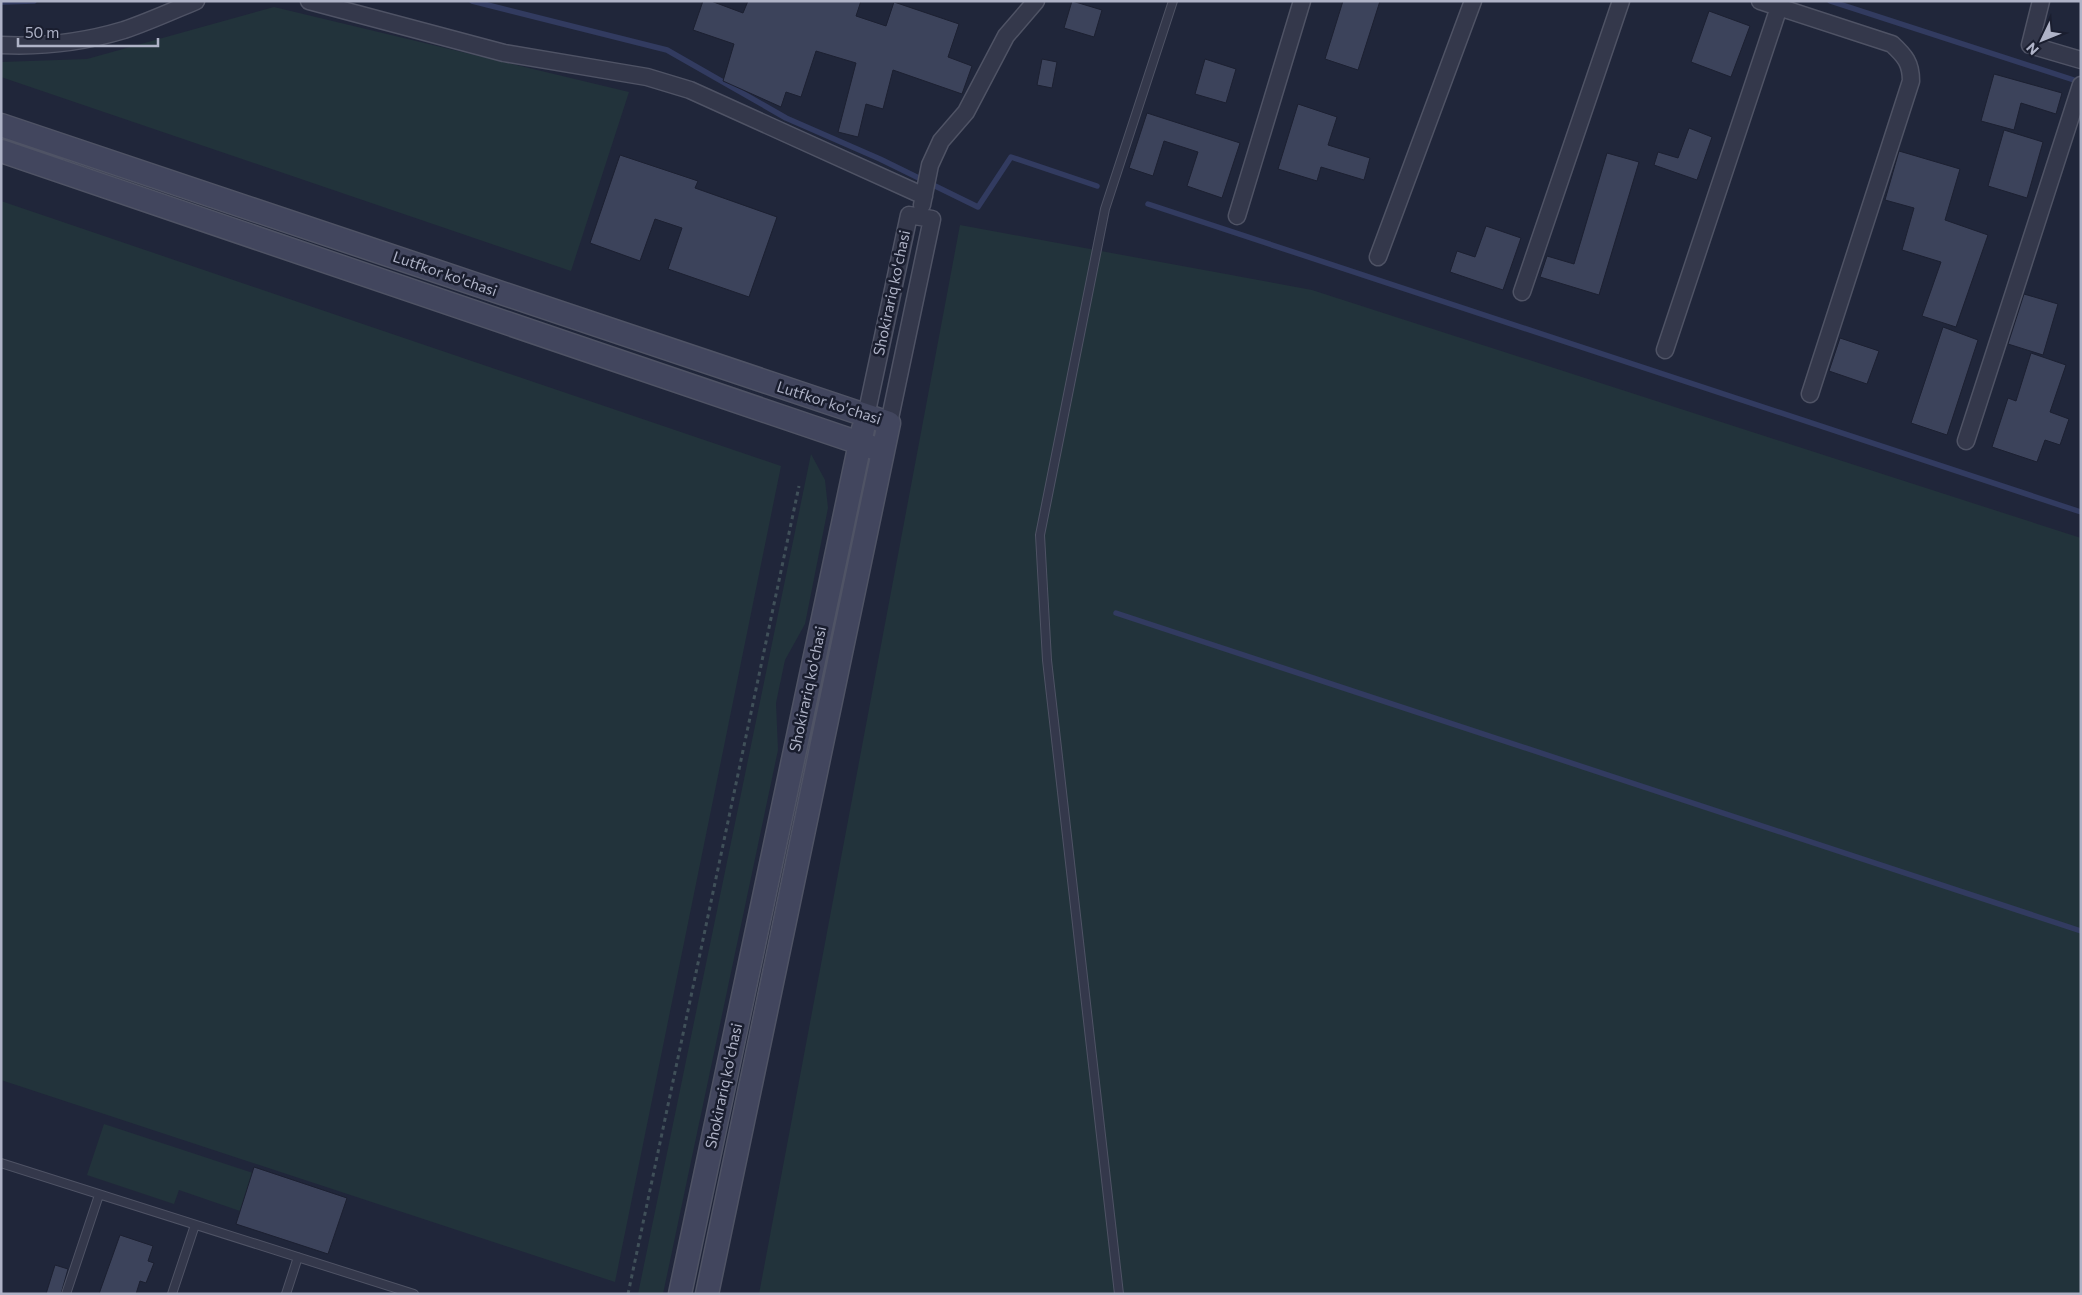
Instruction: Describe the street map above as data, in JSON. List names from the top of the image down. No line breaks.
{"streets":{"main road":["Lutfkor ko'chasi","Shokirariq ko'chasi"]},"crossings":[["Lutfkor ko'chasi","Shokirariq ko'chasi"]],"scale_bar":"50 m","north":"bottom left"}
